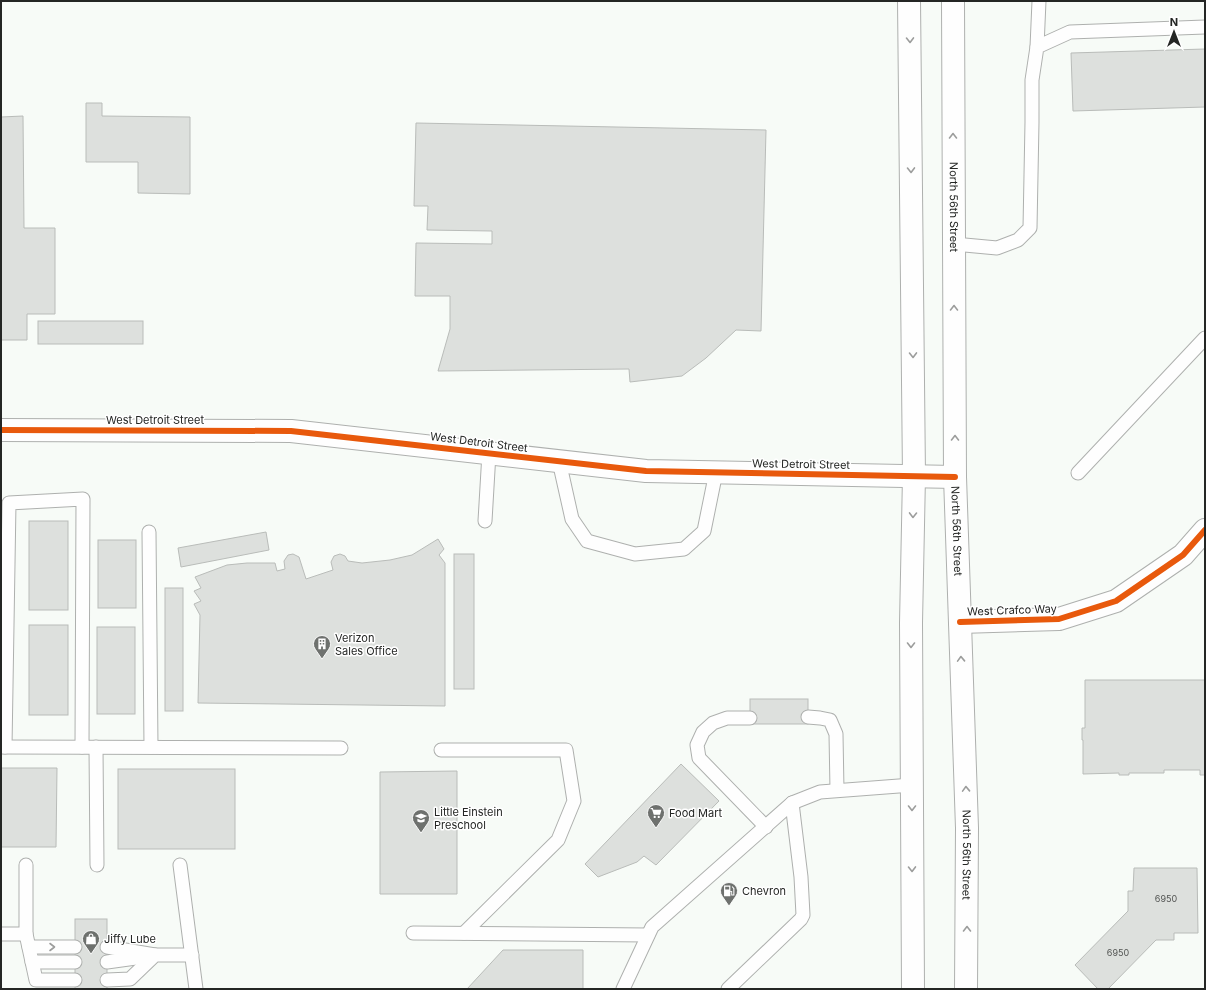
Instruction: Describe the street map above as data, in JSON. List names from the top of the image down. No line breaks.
{"streets":{"main road":["North 56th Street","West Detroit Street","West Crafco Way"]},"crossings":[["North 56th Street","West Detroit Street"],["North 56th Street","West Crafco Way"]],"places":{"building":["Verizon Sales Office"],"supermarket":["Food Mart"],"school or university":["Little Einstein Preschool"],"fuel station":["Chevron"],"shop":["Jiffy Lube"]},"house_numbers":["6950","6950"],"north":"top"}
